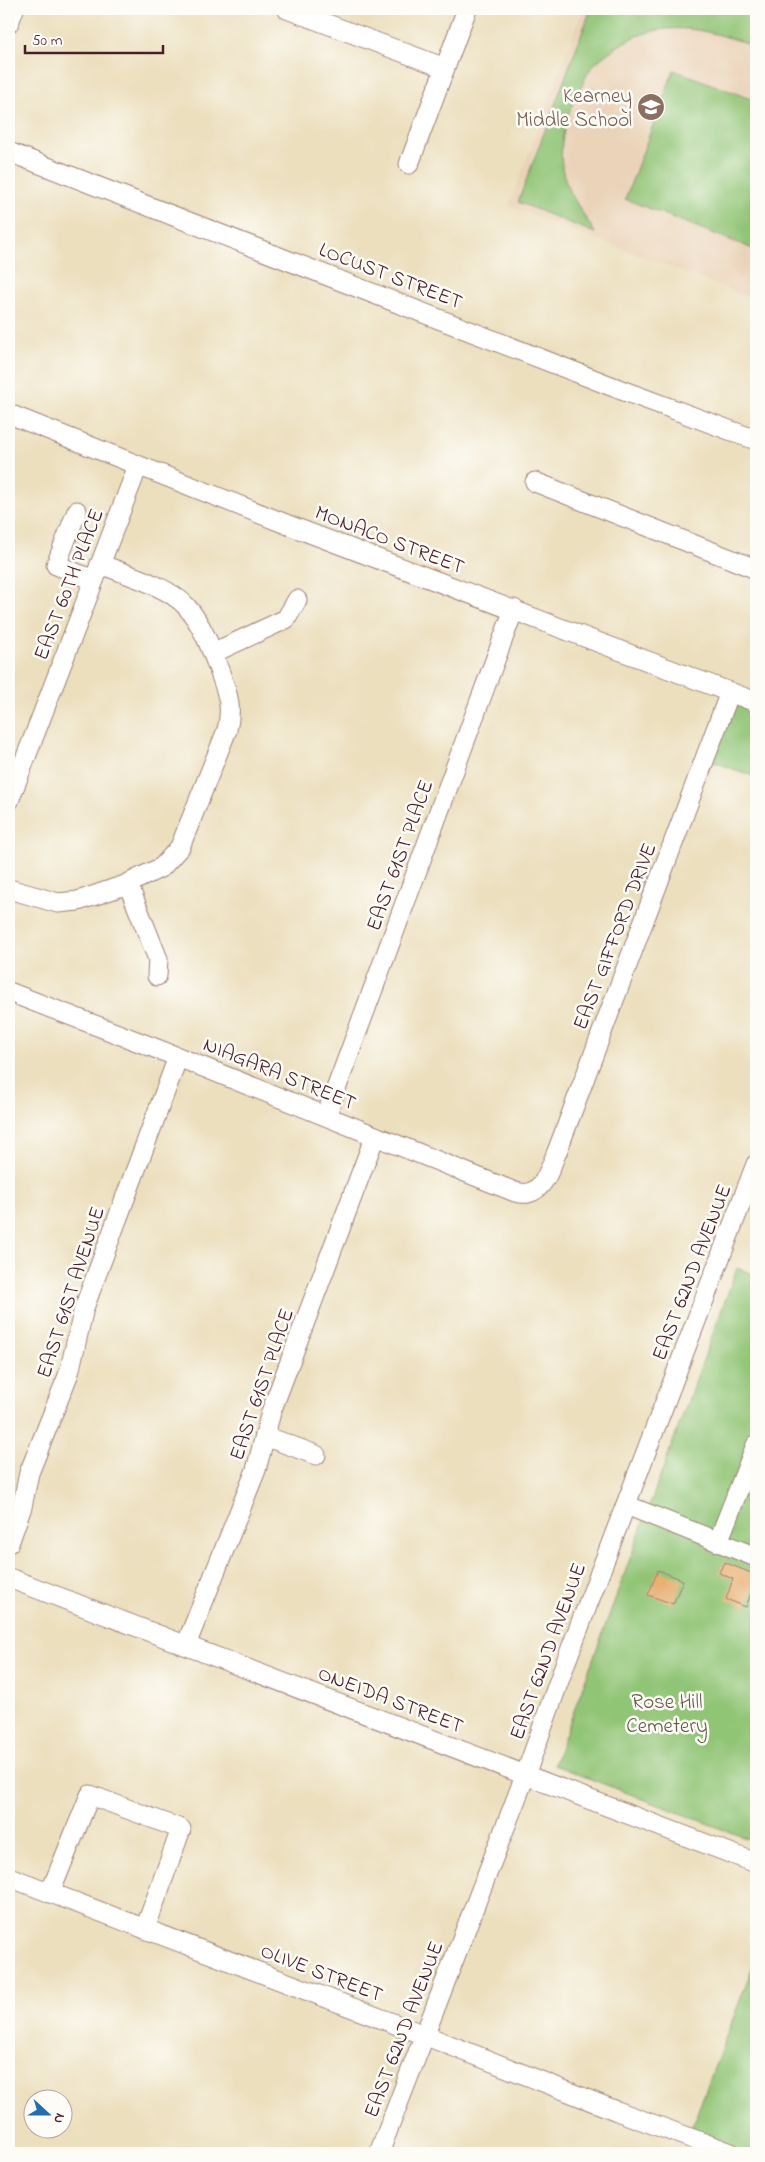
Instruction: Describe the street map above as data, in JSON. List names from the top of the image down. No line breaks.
{"streets":{"street":["LOCUST STREET","MONACO STREET","EAST 60TH PLACE","EAST 61ST PLACE","EAST GIFFORD DRIVE","NIAGARA STREET","EAST 62ND AVENUE","EAST 61ST AVENUE","ONEIDA STREET","OLIVE STREET"]},"crossings":[["MONACO STREET","EAST 60TH PLACE"],["MONACO STREET","EAST 61ST PLACE"],["MONACO STREET","EAST GIFFORD DRIVE"],["EAST 61ST PLACE","NIAGARA STREET"],["EAST 61ST PLACE","ONEIDA STREET"],["EAST GIFFORD DRIVE","NIAGARA STREET"],["NIAGARA STREET","EAST 61ST AVENUE"],["EAST 62ND AVENUE","ONEIDA STREET"],["EAST 62ND AVENUE","OLIVE STREET"]],"parks":["Rose Hill Cemetery"],"places":{"school or university":["Kearney Middle School"]},"scale_bar":"50 m","north":"right"}
